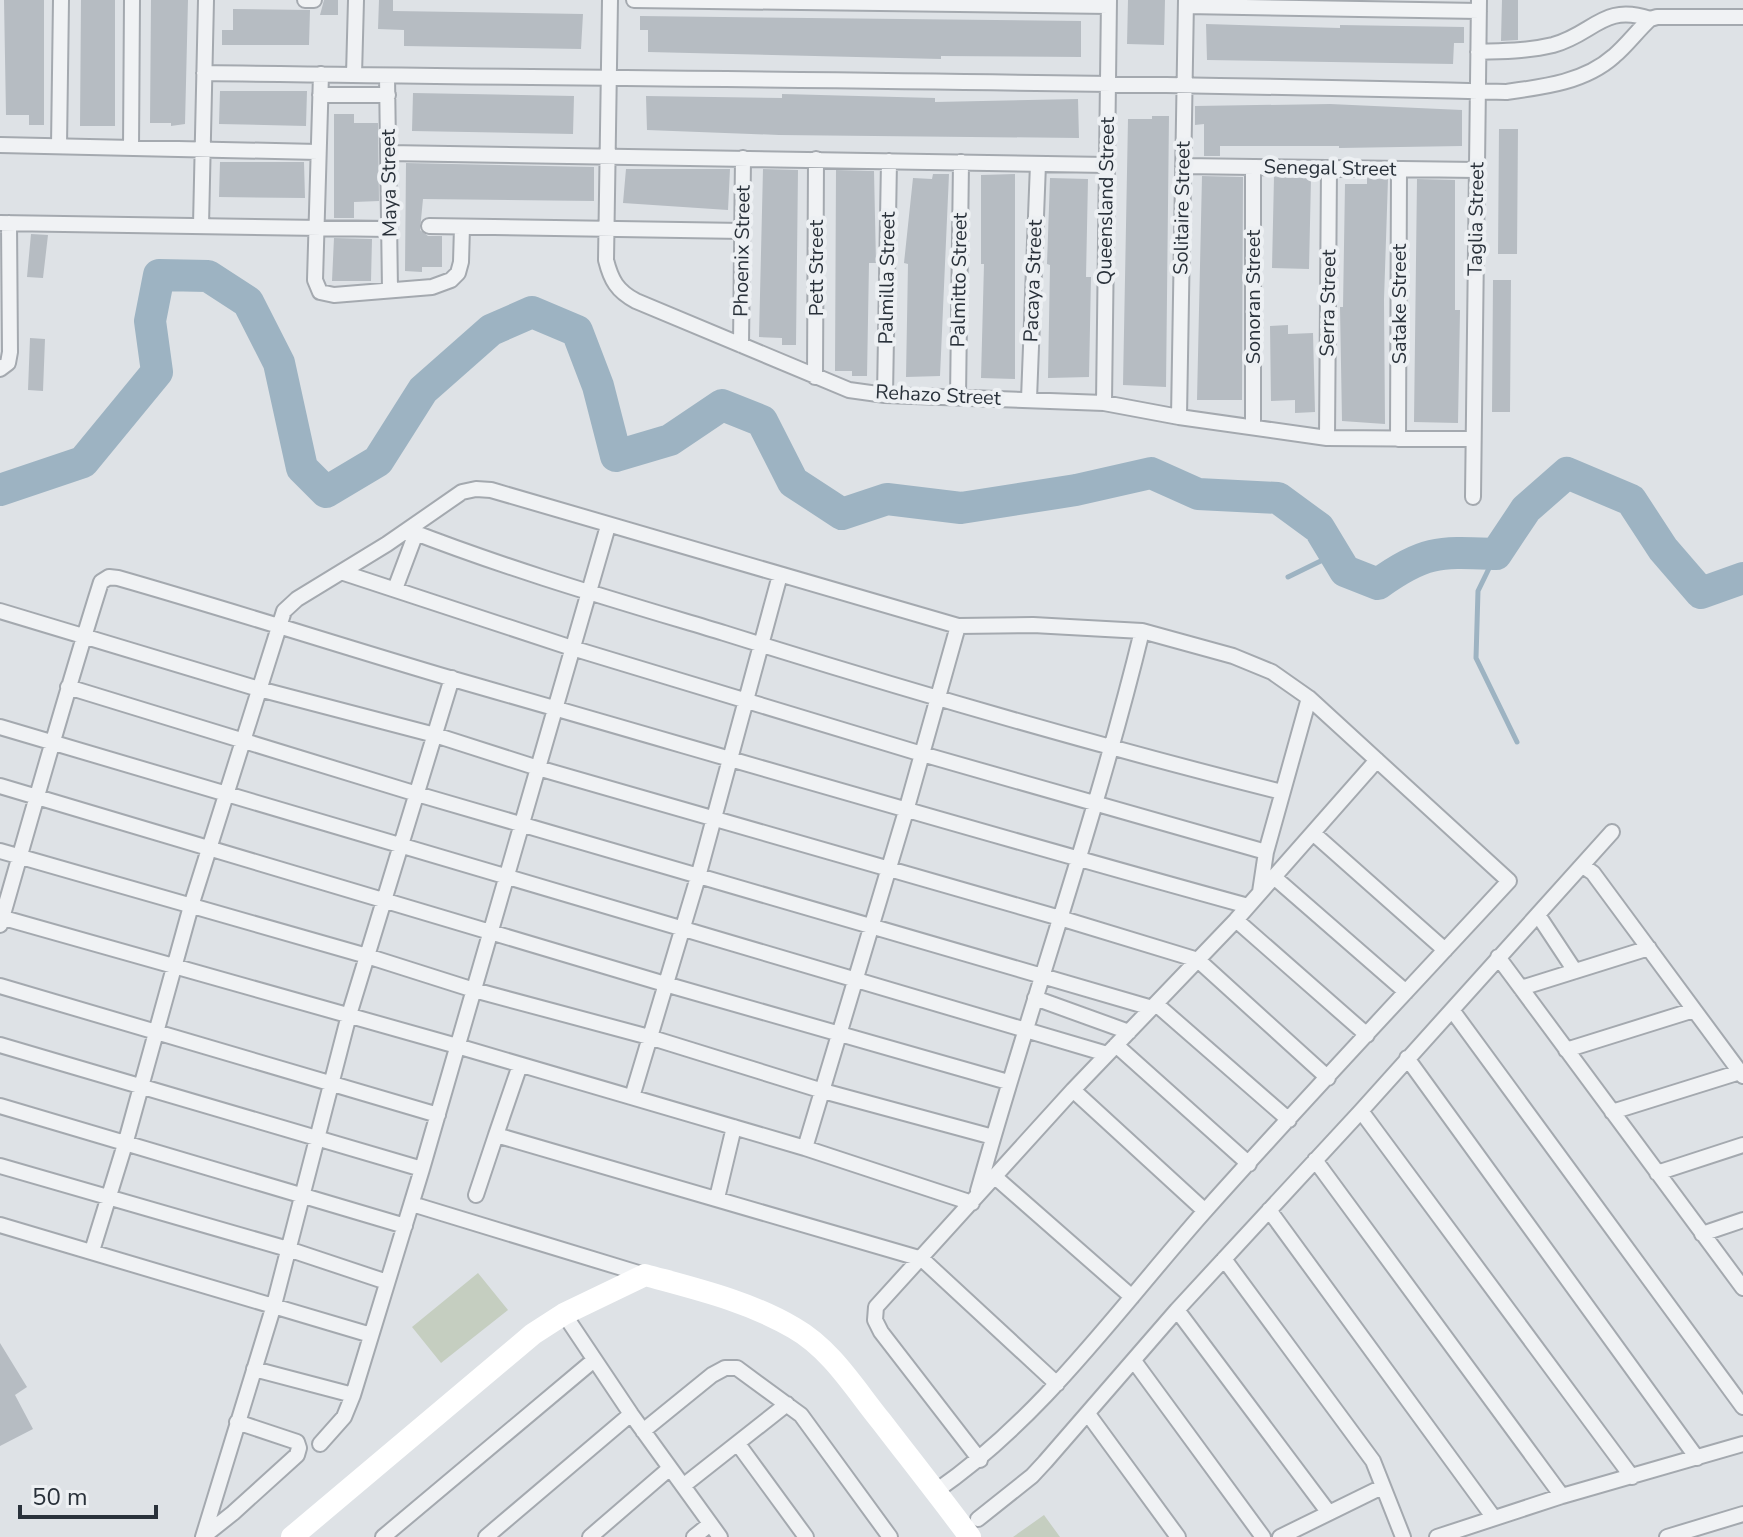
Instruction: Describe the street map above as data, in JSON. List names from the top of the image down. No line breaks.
{"streets":{"street":["Senegal Street","Maya Street","Queensland Street","Solitaire Street","Taglia Street","Phoenix Street","Pett Street","Palmilla Street","Palmitto Street","Pacaya Street","Sonoran Street","Serra Street","Satake Street","Rehazo Street"]},"crossings":[["Senegal Street","Solitaire Street"],["Senegal Street","Taglia Street"],["Senegal Street","Sonoran Street"],["Senegal Street","Serra Street"],["Senegal Street","Satake Street"],["Queensland Street","Rehazo Street"],["Solitaire Street","Rehazo Street"],["Taglia Street","Rehazo Street"],["Phoenix Street","Rehazo Street"],["Pett Street","Rehazo Street"],["Palmilla Street","Rehazo Street"],["Palmitto Street","Rehazo Street"],["Pacaya Street","Rehazo Street"],["Sonoran Street","Rehazo Street"],["Serra Street","Rehazo Street"],["Satake Street","Rehazo Street"]],"scale_bar":"50 m"}
